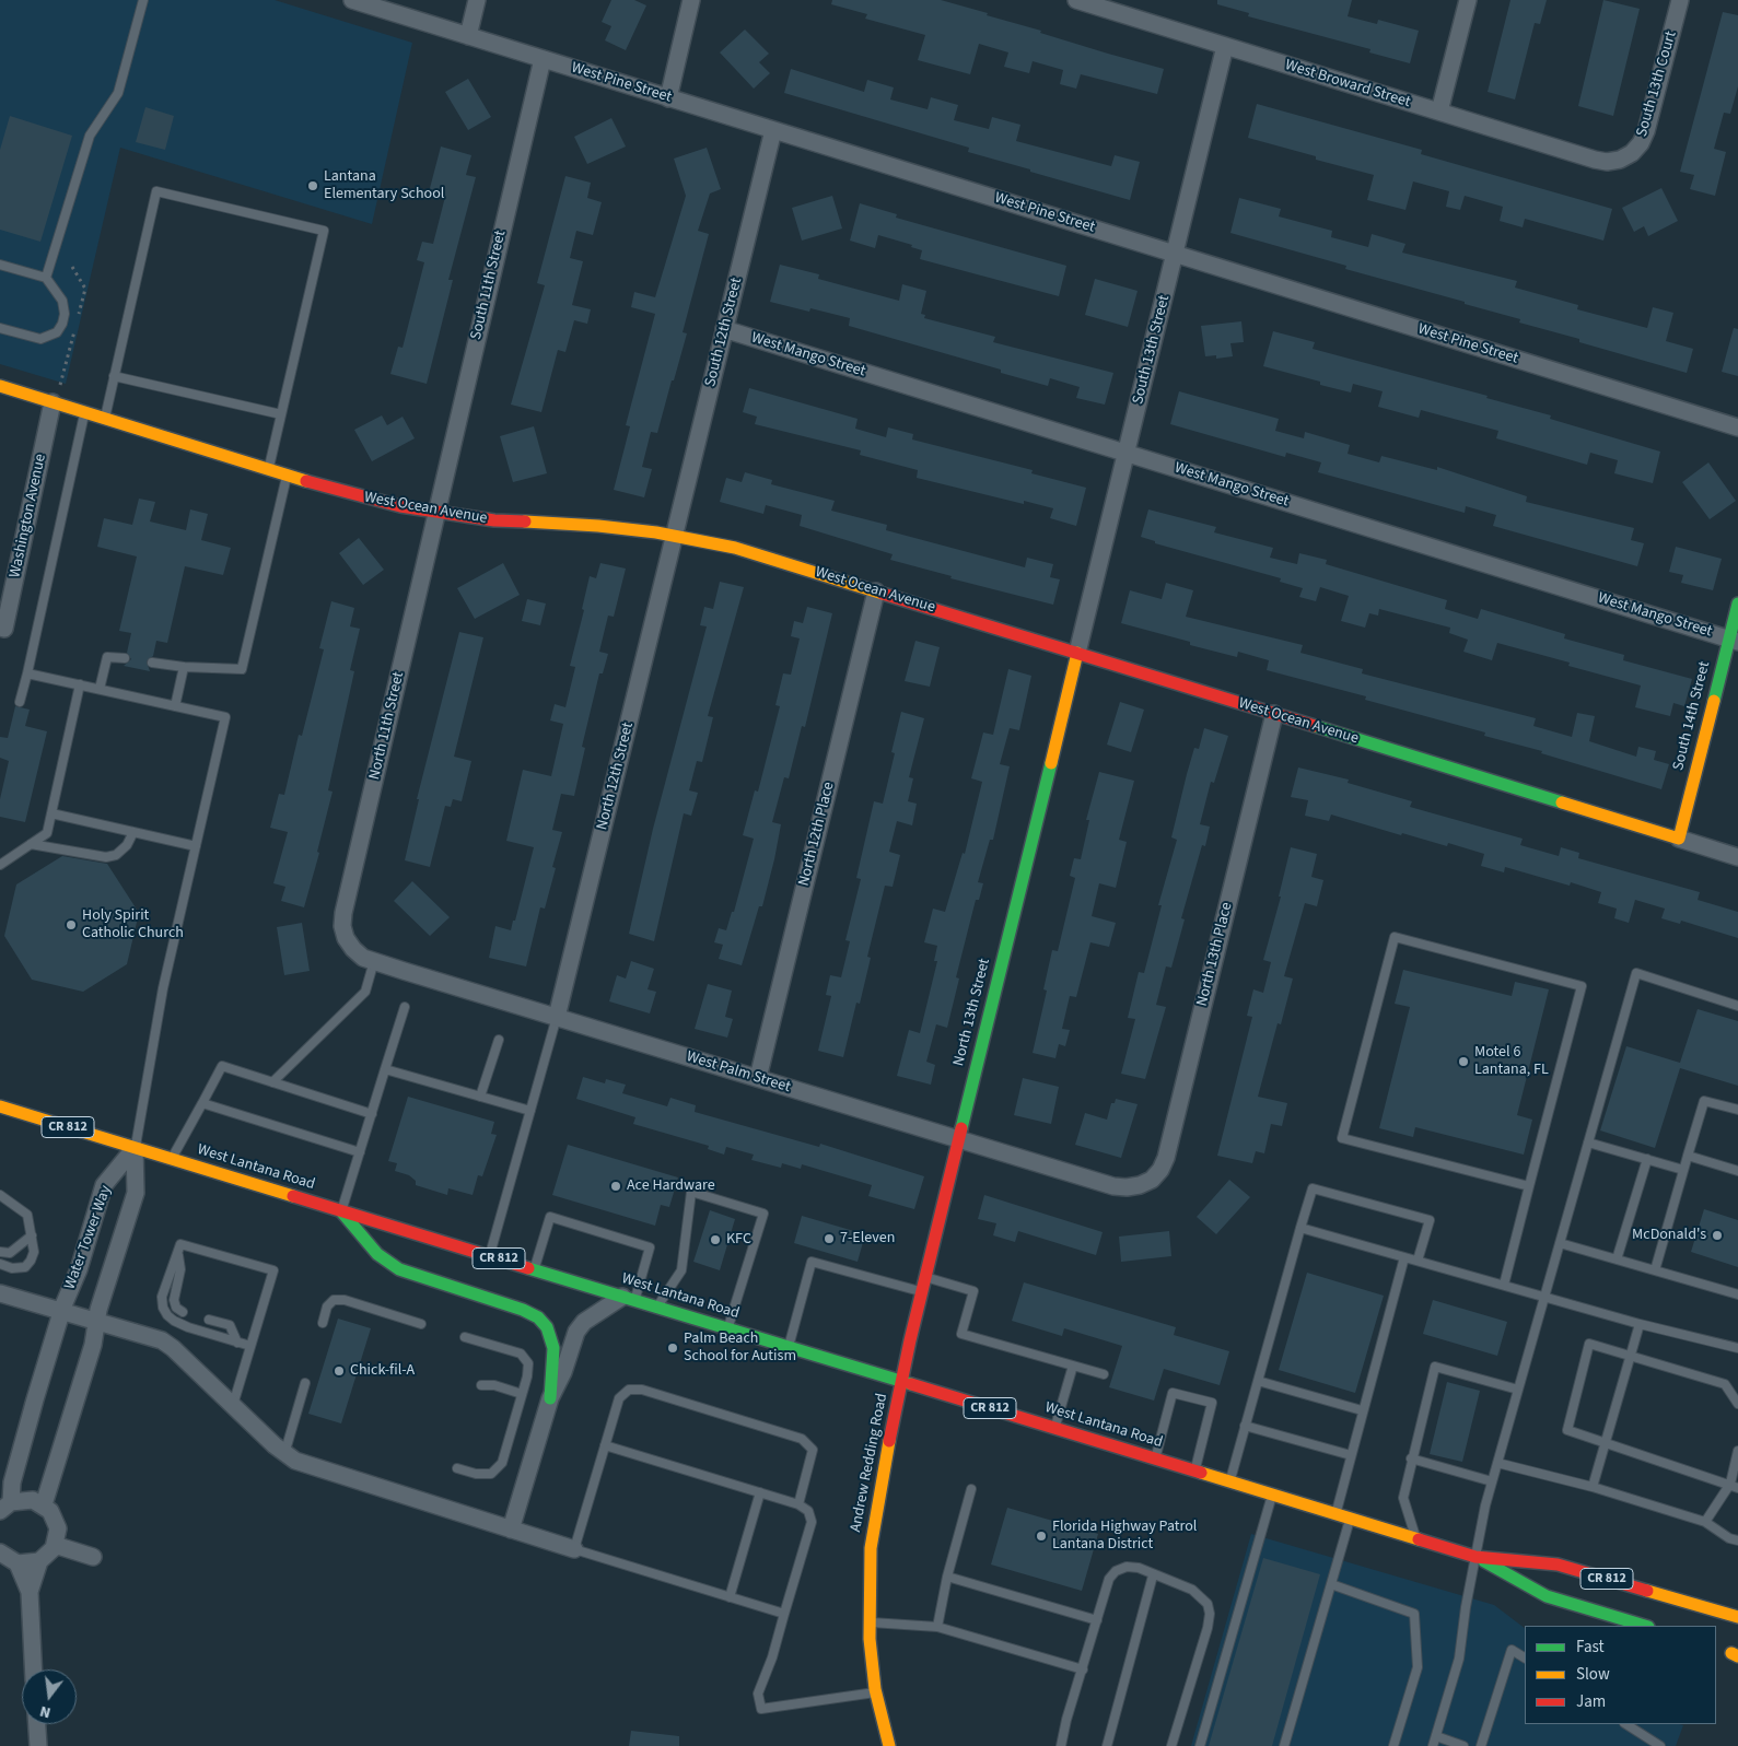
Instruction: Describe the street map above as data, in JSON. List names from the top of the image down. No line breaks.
{"streets":{"street":["West Pine Street","West Broward Street","South 13th Court","South 11th Street","South 12th Street","South 13th Street","West Mango Street","West Ocean Avenue","Washington Avenue","South 14th Street","North 11th Street","North 12th Street","North 12th Place","North 13th Place","North 13th Street","West Palm Street","CR 812","West Lantana Road","Water Tower Way","Andrew Redding Road"]},"crossings":[["West Pine Street","South 11th Street"],["West Pine Street","South 12th Street"],["West Pine Street","South 13th Street"],["West Broward Street","South 13th Court"],["West Broward Street","South 13th Street"],["South 11th Street","West Ocean Avenue"],["South 11th Street","North 11th Street"],["South 12th Street","West Mango Street"],["South 12th Street","West Ocean Avenue"],["South 12th Street","North 12th Street"],["South 13th Street","West Mango Street"],["South 13th Street","West Ocean Avenue"],["South 13th Street","North 13th Street"],["West Mango Street","South 14th Street"],["West Ocean Avenue","Washington Avenue"],["West Ocean Avenue","South 14th Street"],["West Ocean Avenue","North 11th Street"],["West Ocean Avenue","North 12th Street"],["West Ocean Avenue","North 12th Place"],["West Ocean Avenue","North 13th Place"],["West Ocean Avenue","North 13th Street"],["North 11th Street","West Palm Street"],["North 12th Street","West Palm Street"],["North 12th Place","West Palm Street"],["North 13th Place","West Palm Street"],["North 13th Street","West Palm Street"],["North 13th Street","West Lantana Road"],["North 13th Street","Andrew Redding Road"],["West Lantana Road","Water Tower Way"],["West Lantana Road","Andrew Redding Road"]],"places":["Lantana Elementary School","Holy Spirit Catholic Church","Motel 6 Lantana, FL","Ace Hardware","McDonald's","7-Eleven","KFC","Palm Beach School for Autism","Chick-fil-A","Florida Highway Patrol Lantana District"],"legend":["Fast","Slow","Jam"],"north":"bottom"}
